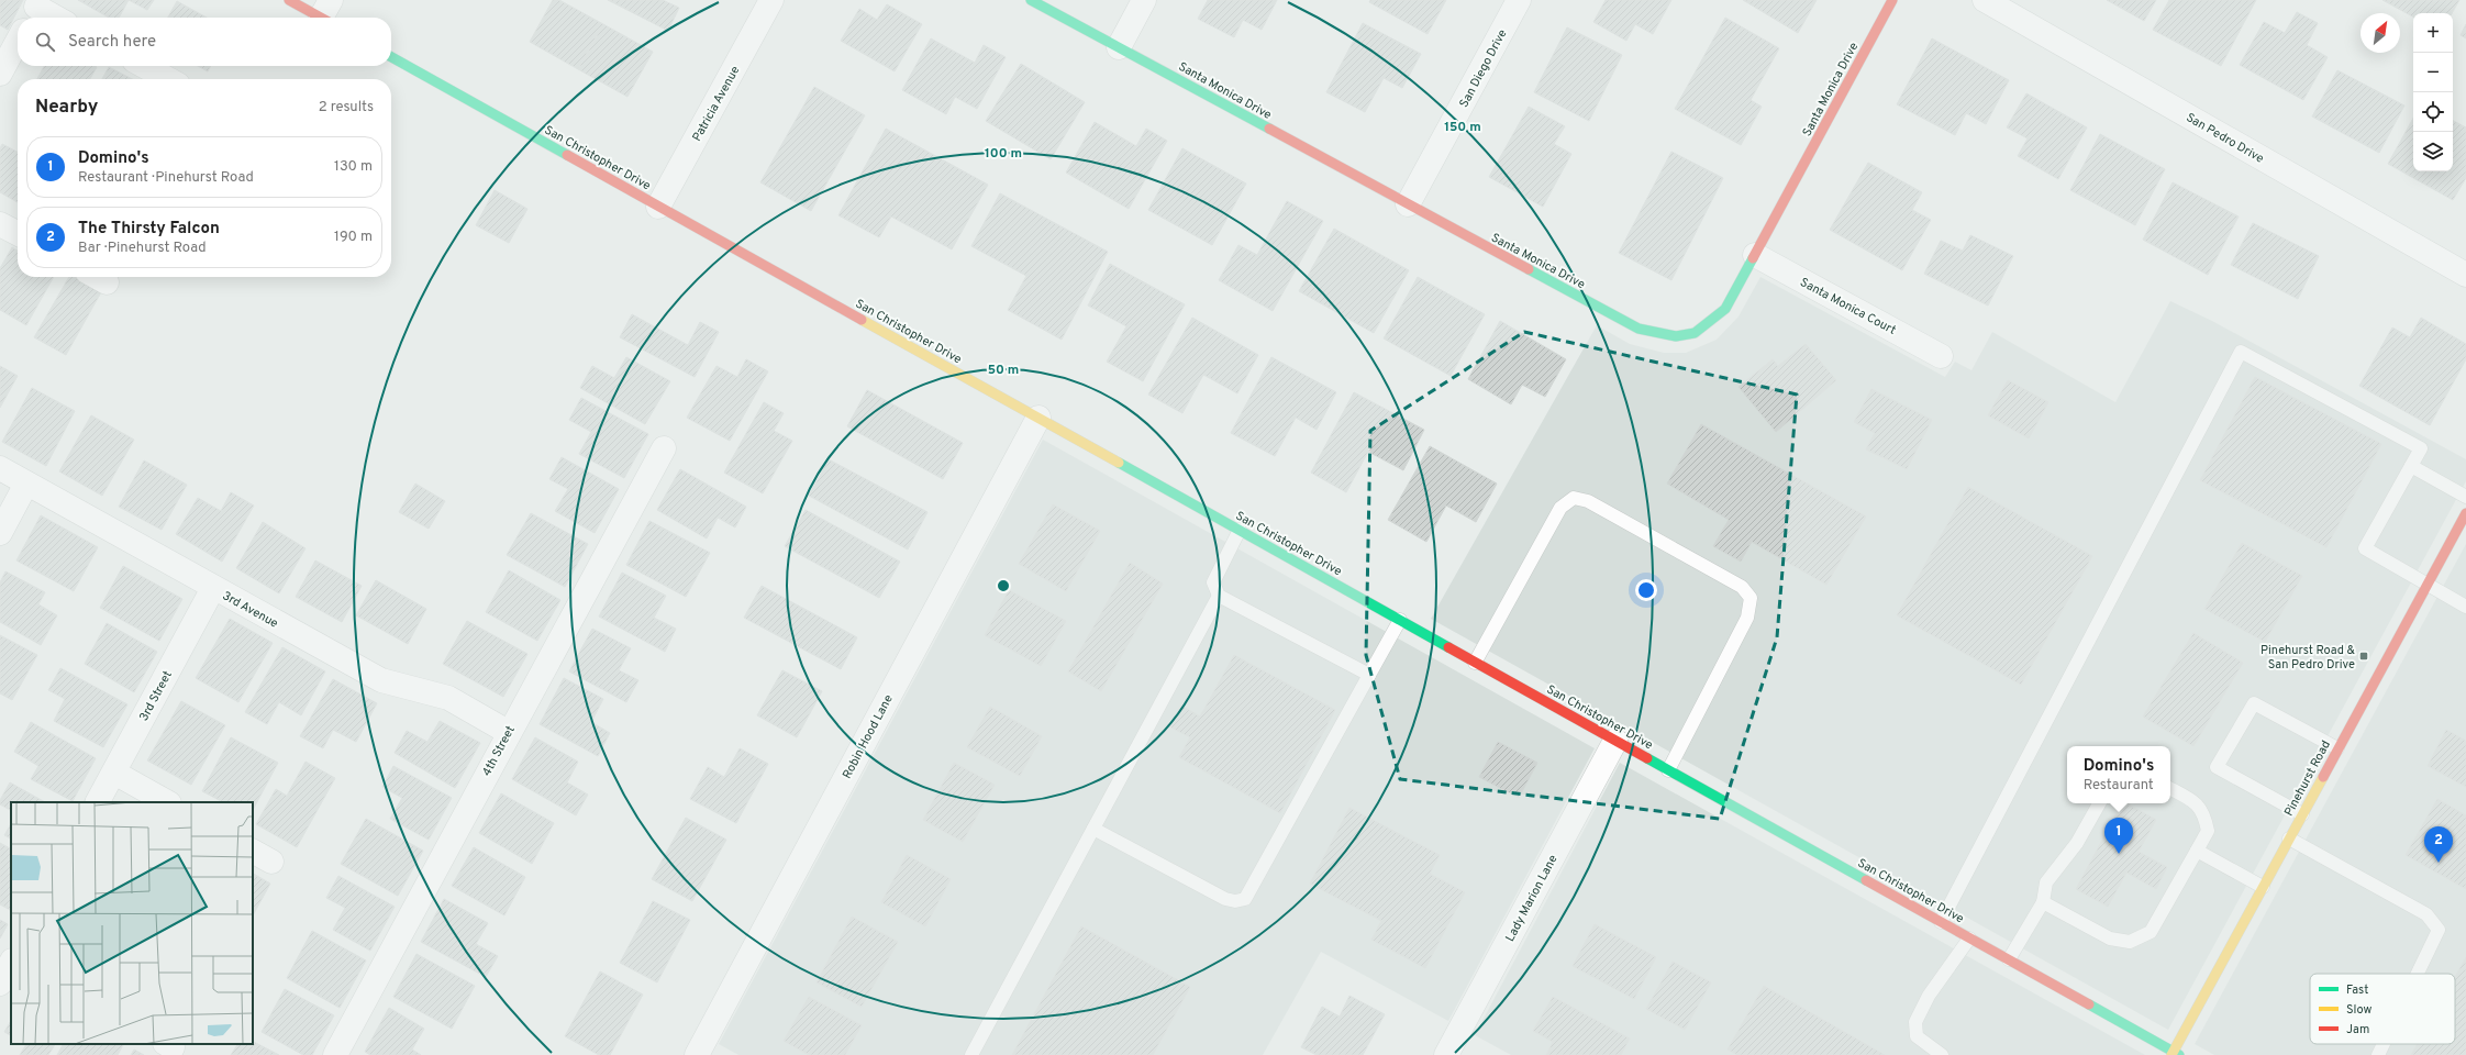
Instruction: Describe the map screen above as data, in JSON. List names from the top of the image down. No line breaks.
{"streets":{"street":["San Diego Drive","Santa Monica Drive","Patricia Avenue","San Pedro Drive","San Christopher Drive","Santa Monica Court","3rd Avenue","3rd Street","Robin Hood Lane","4th Street","Pinehurst Road","Lady Marion Lane"]},"crossings":[["San Diego Drive","Santa Monica Drive"],["Santa Monica Drive","Santa Monica Court"],["Patricia Avenue","San Christopher Drive"],["San Christopher Drive","Robin Hood Lane"],["San Christopher Drive","Pinehurst Road"],["San Christopher Drive","Lady Marion Lane"],["3rd Avenue","3rd Street"],["3rd Avenue","4th Street"]],"places":{"transit":["Pinehurst Road & San Pedro Drive"]},"legend":["Fast","Slow","Jam"],"north":"top right","page":{"map_buttons":["+","−"],"search":"Search here","heading":["Nearby","2 results"],"list":[{"mark":"1","name":"Domino's","note":"Restaurant · Pinehurst Road","value":"130 m"},{"mark":"2","name":"The Thirsty Falcon","note":"Bar · Pinehurst Road","value":"190 m"}],"popup":["Domino's","Restaurant"],"pins":["1","2"]},"rings":["150 m","100 m","50 m"]}
